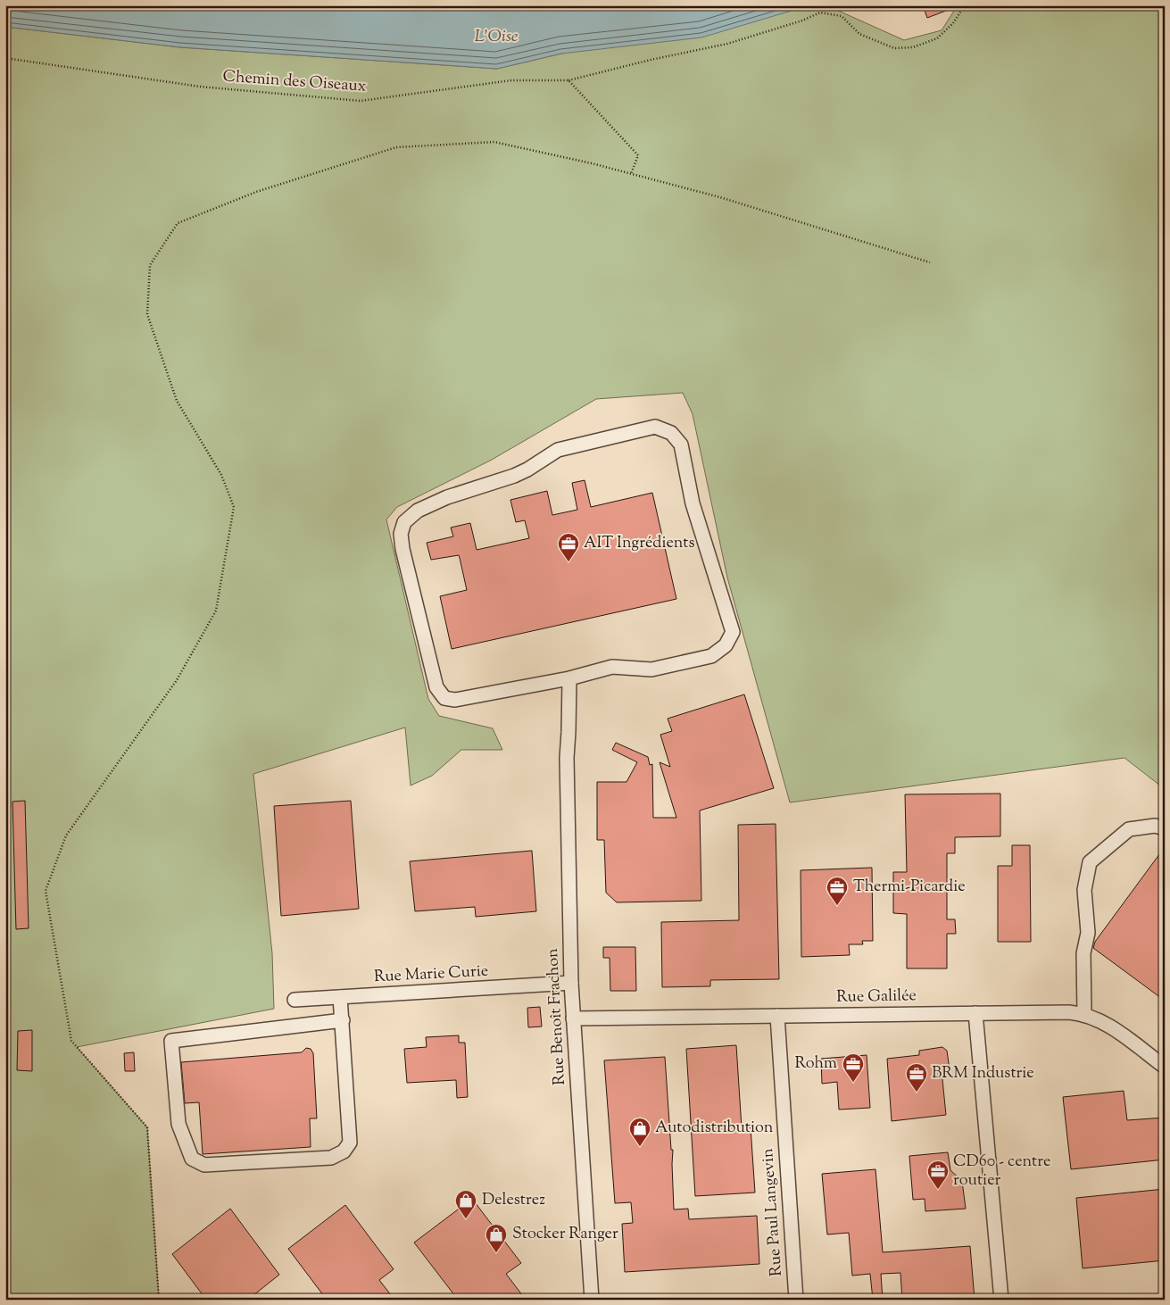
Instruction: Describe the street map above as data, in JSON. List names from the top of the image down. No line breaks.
{"streets":{"street":["Rue Marie Curie","Rue Galilée","Rue Benoît Frachon","Rue Paul Langevin"],"path":["Chemin des Oiseaux"]},"crossings":[["Rue Marie Curie","Rue Benoît Frachon"],["Rue Galilée","Rue Benoît Frachon"],["Rue Galilée","Rue Paul Langevin"]],"water":["L’Oise"],"places":{"office":["AIT Ingrédients","Thermi-Picardie","Rohm","BRM Industrie","CD60 - centre routier"],"shop":["Autodistribution","Delestrez","Stocker Ranger"]}}
